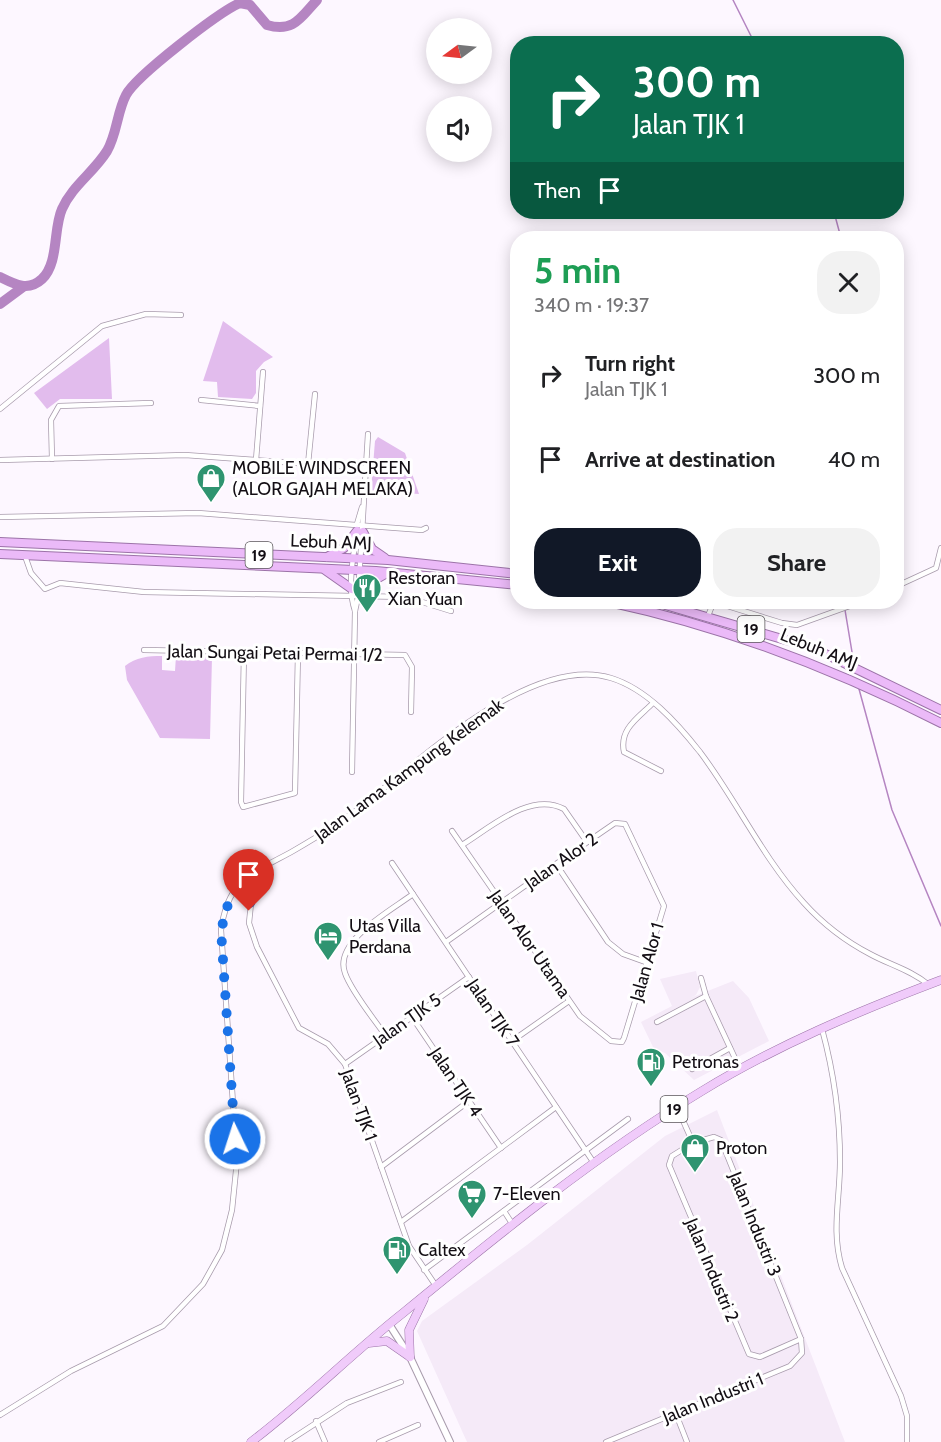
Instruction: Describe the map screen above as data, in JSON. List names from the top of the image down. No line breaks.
{"streets":{"highway":["Lebuh AMJ","19"],"street":["Jalan Sungai Petai Permai 1/2","Jalan Lama Kampung Kelemak","Jalan Alor 2","Jalan Alor Utama","Jalan Alor 1","Jalan TJK 7","Jalan TJK 5","Jalan TJK 4","Jalan TJK 1","Jalan Industri 3","Jalan Industri 2","Jalan Industri 1"]},"crossings":[["19","Jalan Lama Kampung Kelemak"],["19","Jalan TJK 7"],["19","Jalan TJK 1"],["Jalan Lama Kampung Kelemak","Jalan TJK 1"],["Jalan Alor 2","Jalan Alor Utama"],["Jalan Alor 2","Jalan Alor 1"],["Jalan Alor 2","Jalan TJK 7"],["Jalan Alor Utama","Jalan Alor 1"],["Jalan TJK 7","Jalan TJK 5"],["Jalan TJK 5","Jalan TJK 4"],["Jalan TJK 5","Jalan TJK 1"],["Jalan Industri 3","Jalan Industri 2"],["Jalan Industri 3","Jalan Industri 1"],["Jalan Industri 2","Jalan Industri 1"]],"places":{"shop":["MOBILE WINDSCREEN (ALOR GAJAH MELAKA)","Proton"],"restaurant":["Restoran Xian Yuan"],"hotel":["Utas Villa Perdana"],"fuel station":["Petronas","Caltex"],"supermarket":["7-Eleven"]},"north":"left","page":{"turn":["300 m","Jalan TJK 1"],"then":"Then","heading":["5 min","340 m · 19:37"],"list":[{"name":"Turn right","note":"Jalan TJK 1","value":"300 m"},{"name":"Arrive at destination","value":"40 m"}],"buttons":["Exit","Share"]}}
